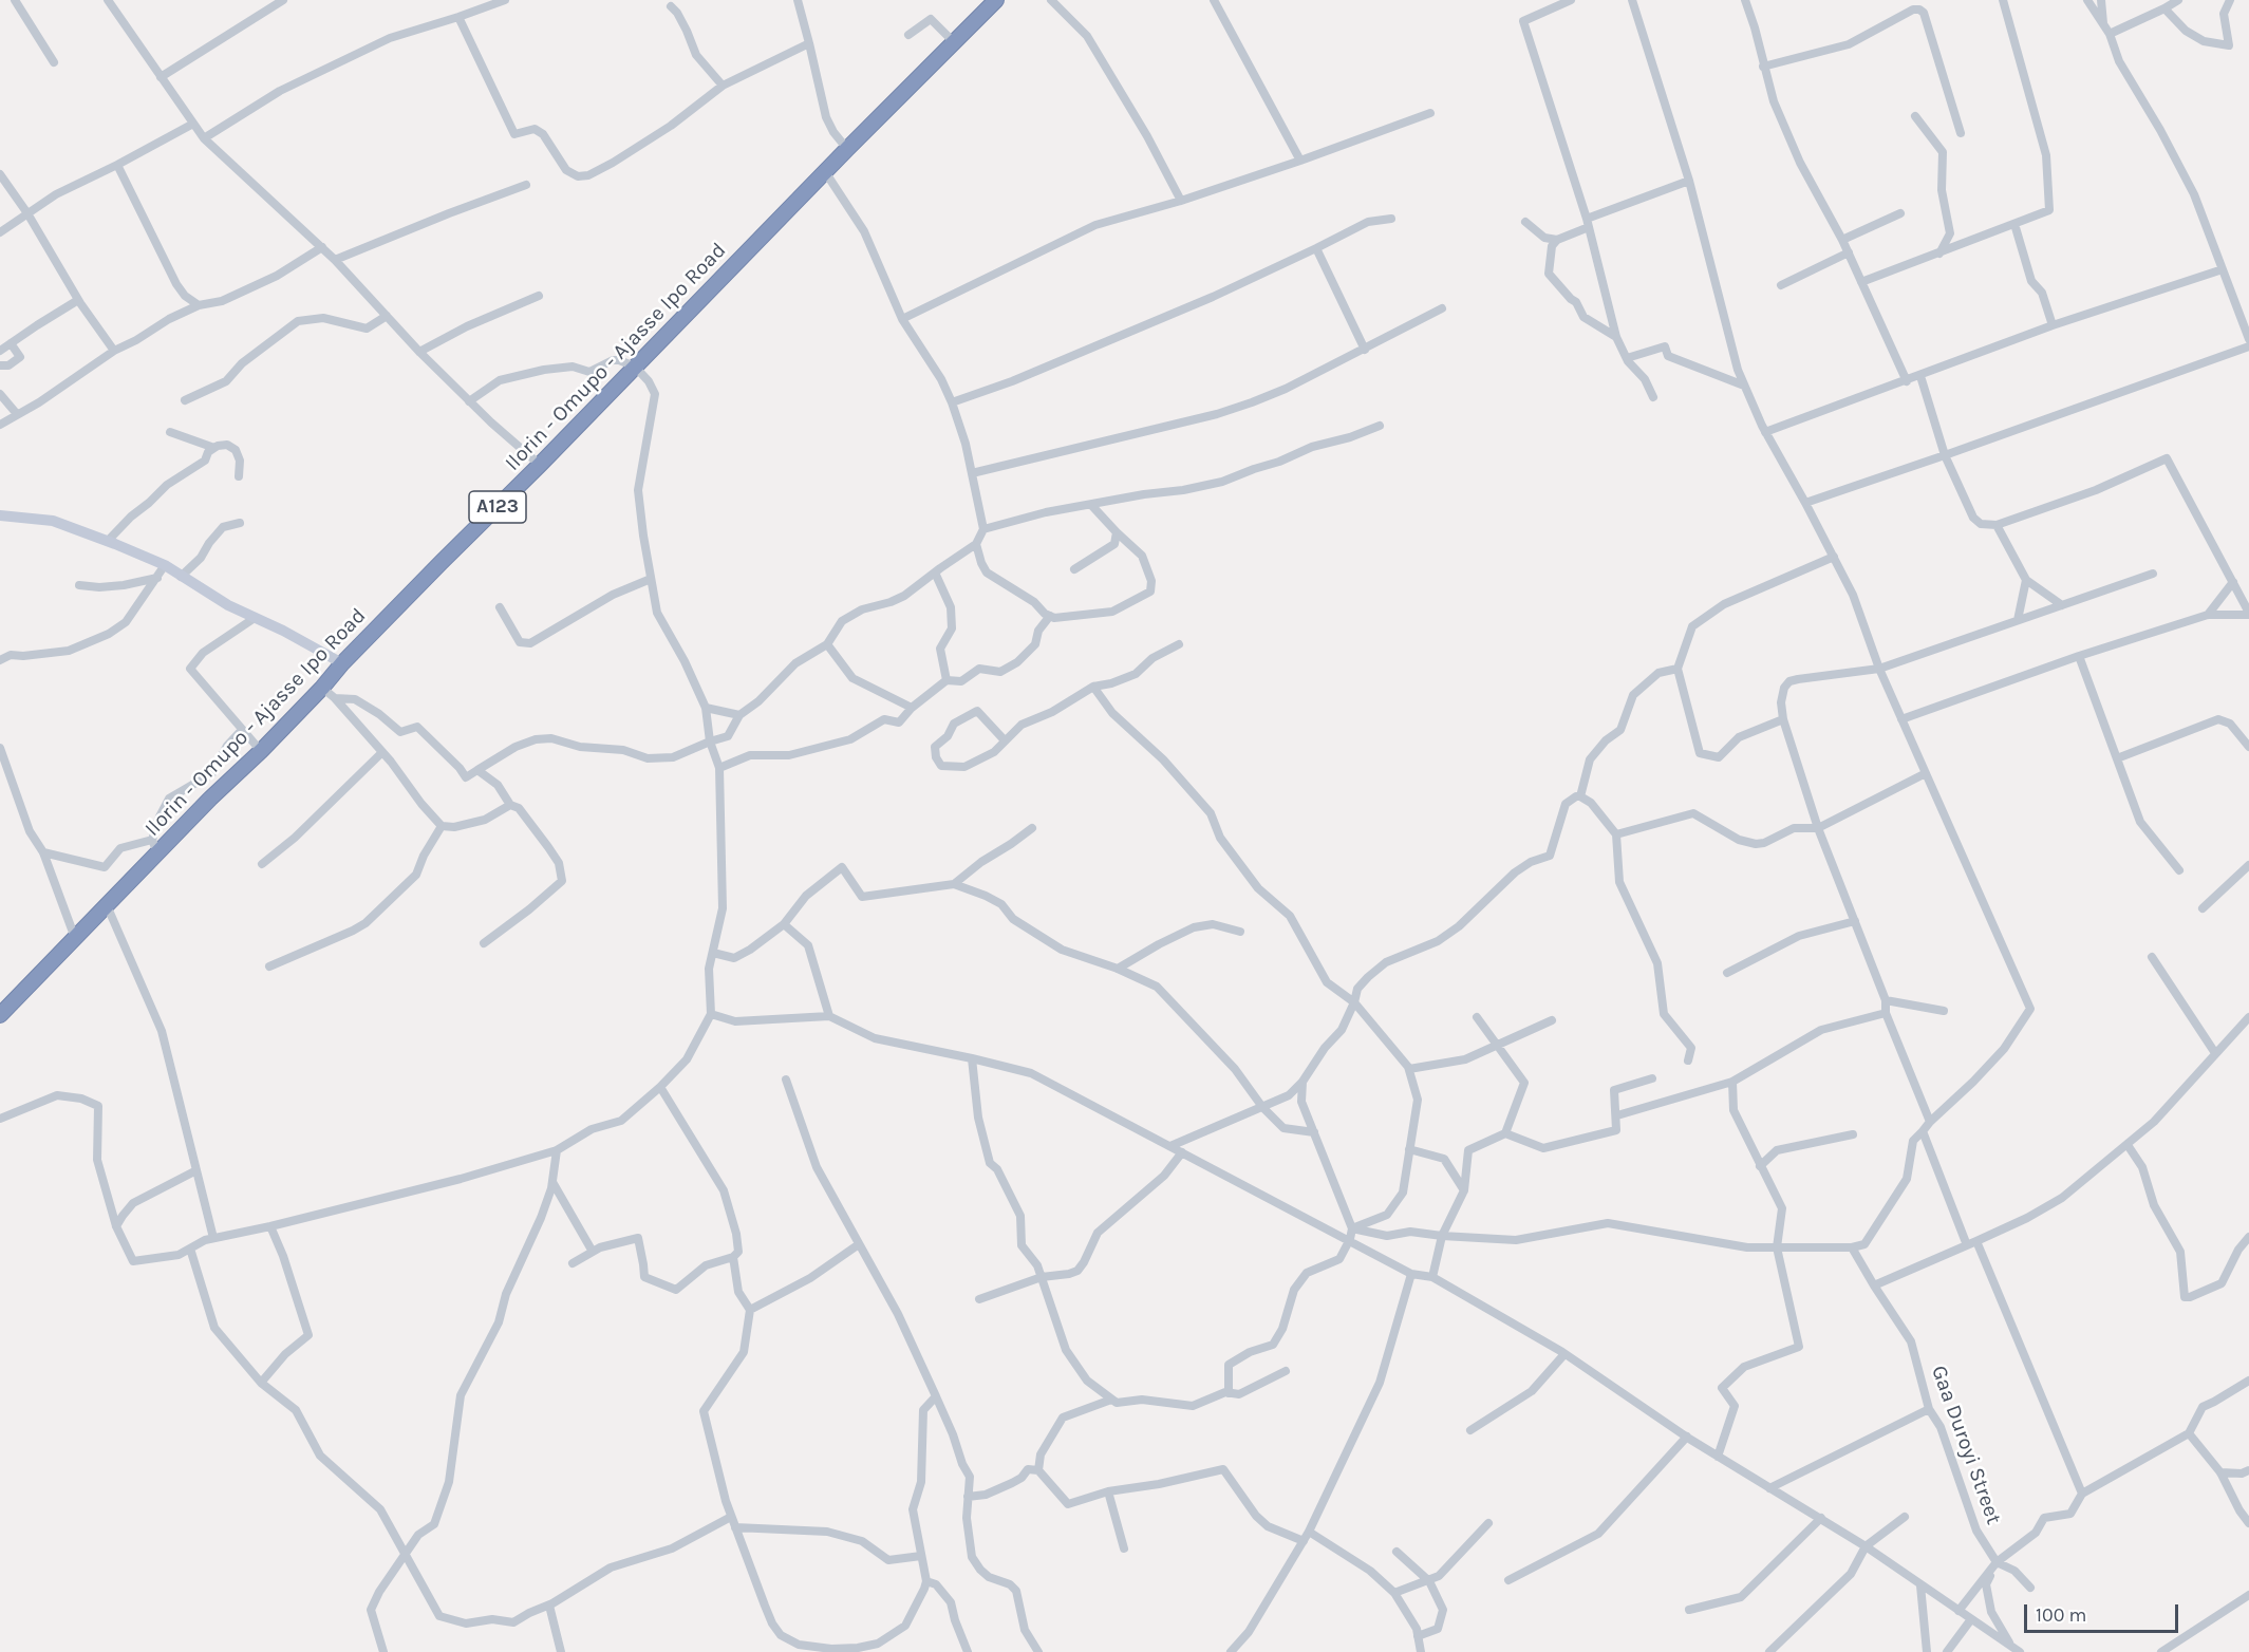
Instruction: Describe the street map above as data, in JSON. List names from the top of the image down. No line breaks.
{"streets":{"highway":["Ilorin - Omupo - Ajasse Ipo Road","A123"],"street":["Gaa Duroyi Street"]},"scale_bar":"100 m"}
